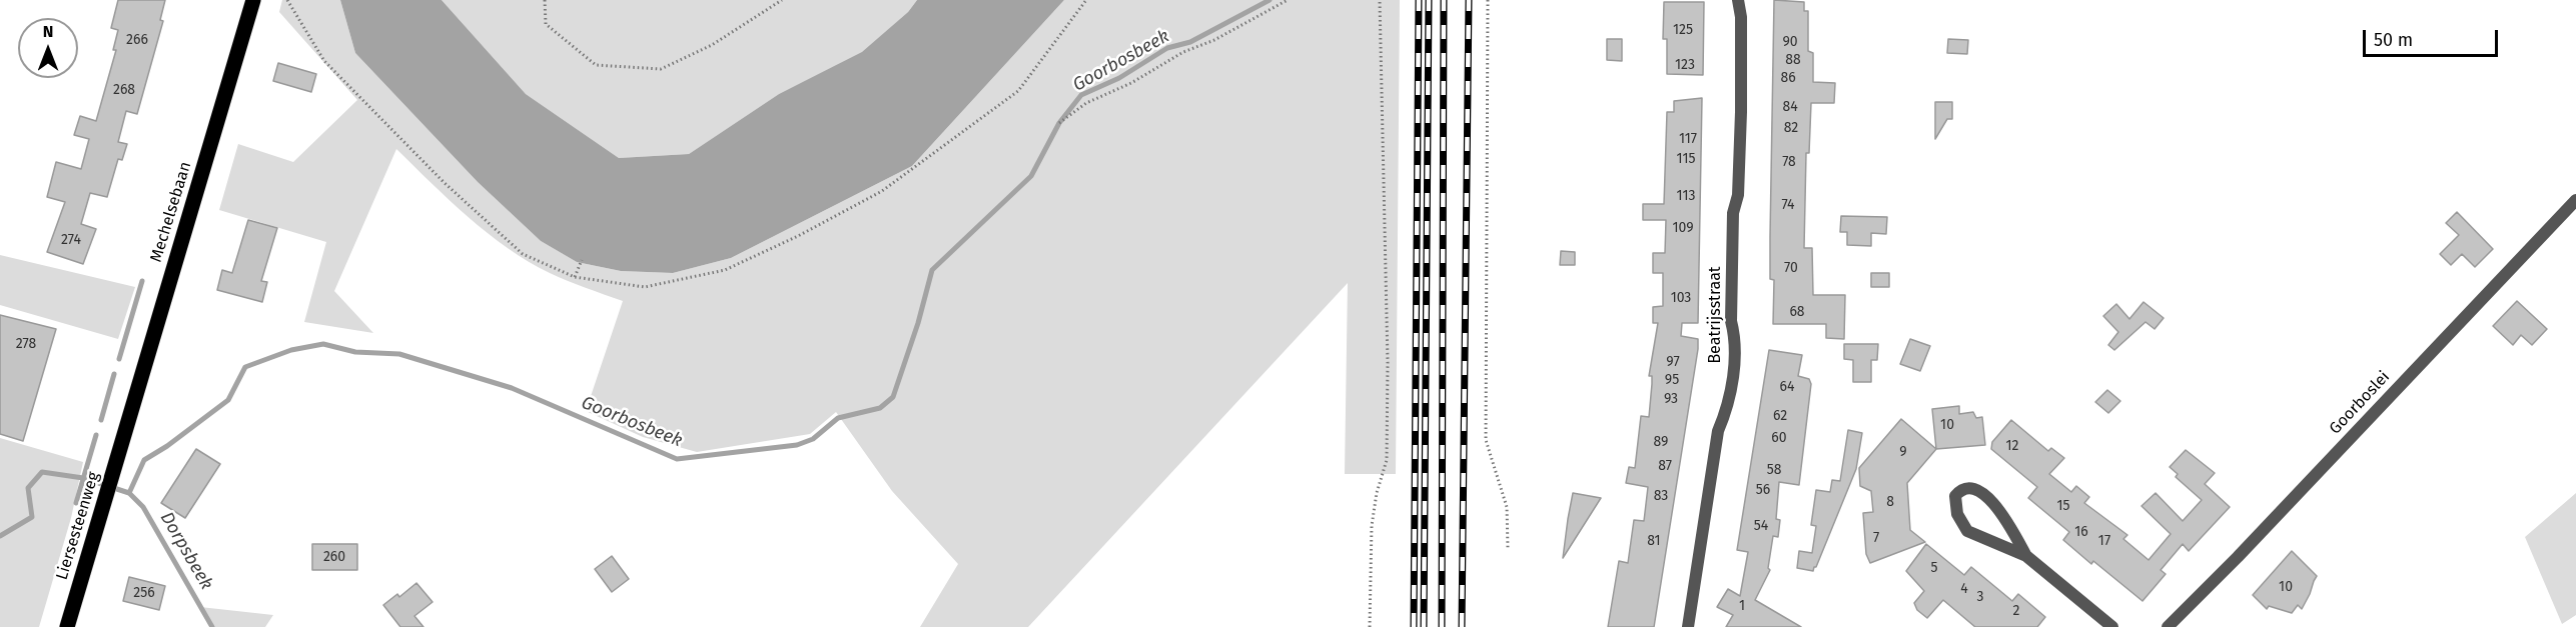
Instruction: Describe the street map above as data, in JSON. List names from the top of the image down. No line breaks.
{"streets":{"main road":["Mechelsebaan","Liersesteenweg"],"street":["Beatrijsstraat","Goorboslei"]},"crossings":[["Mechelsebaan","Liersesteenweg"]],"water":["Goorbosbeek","Dorpsbeek"],"house_numbers":["125","266","90","88","123","86","268","84","82","117","115","78","113","74","109","274","70","103","68","278","97","95","64","93","62","10","60","89","12","9","87","58","56","83","8","15","54","16","7","81","17","260","5","10","4","256","3","1","2"],"scale_bar":"50 m","north":"top"}
